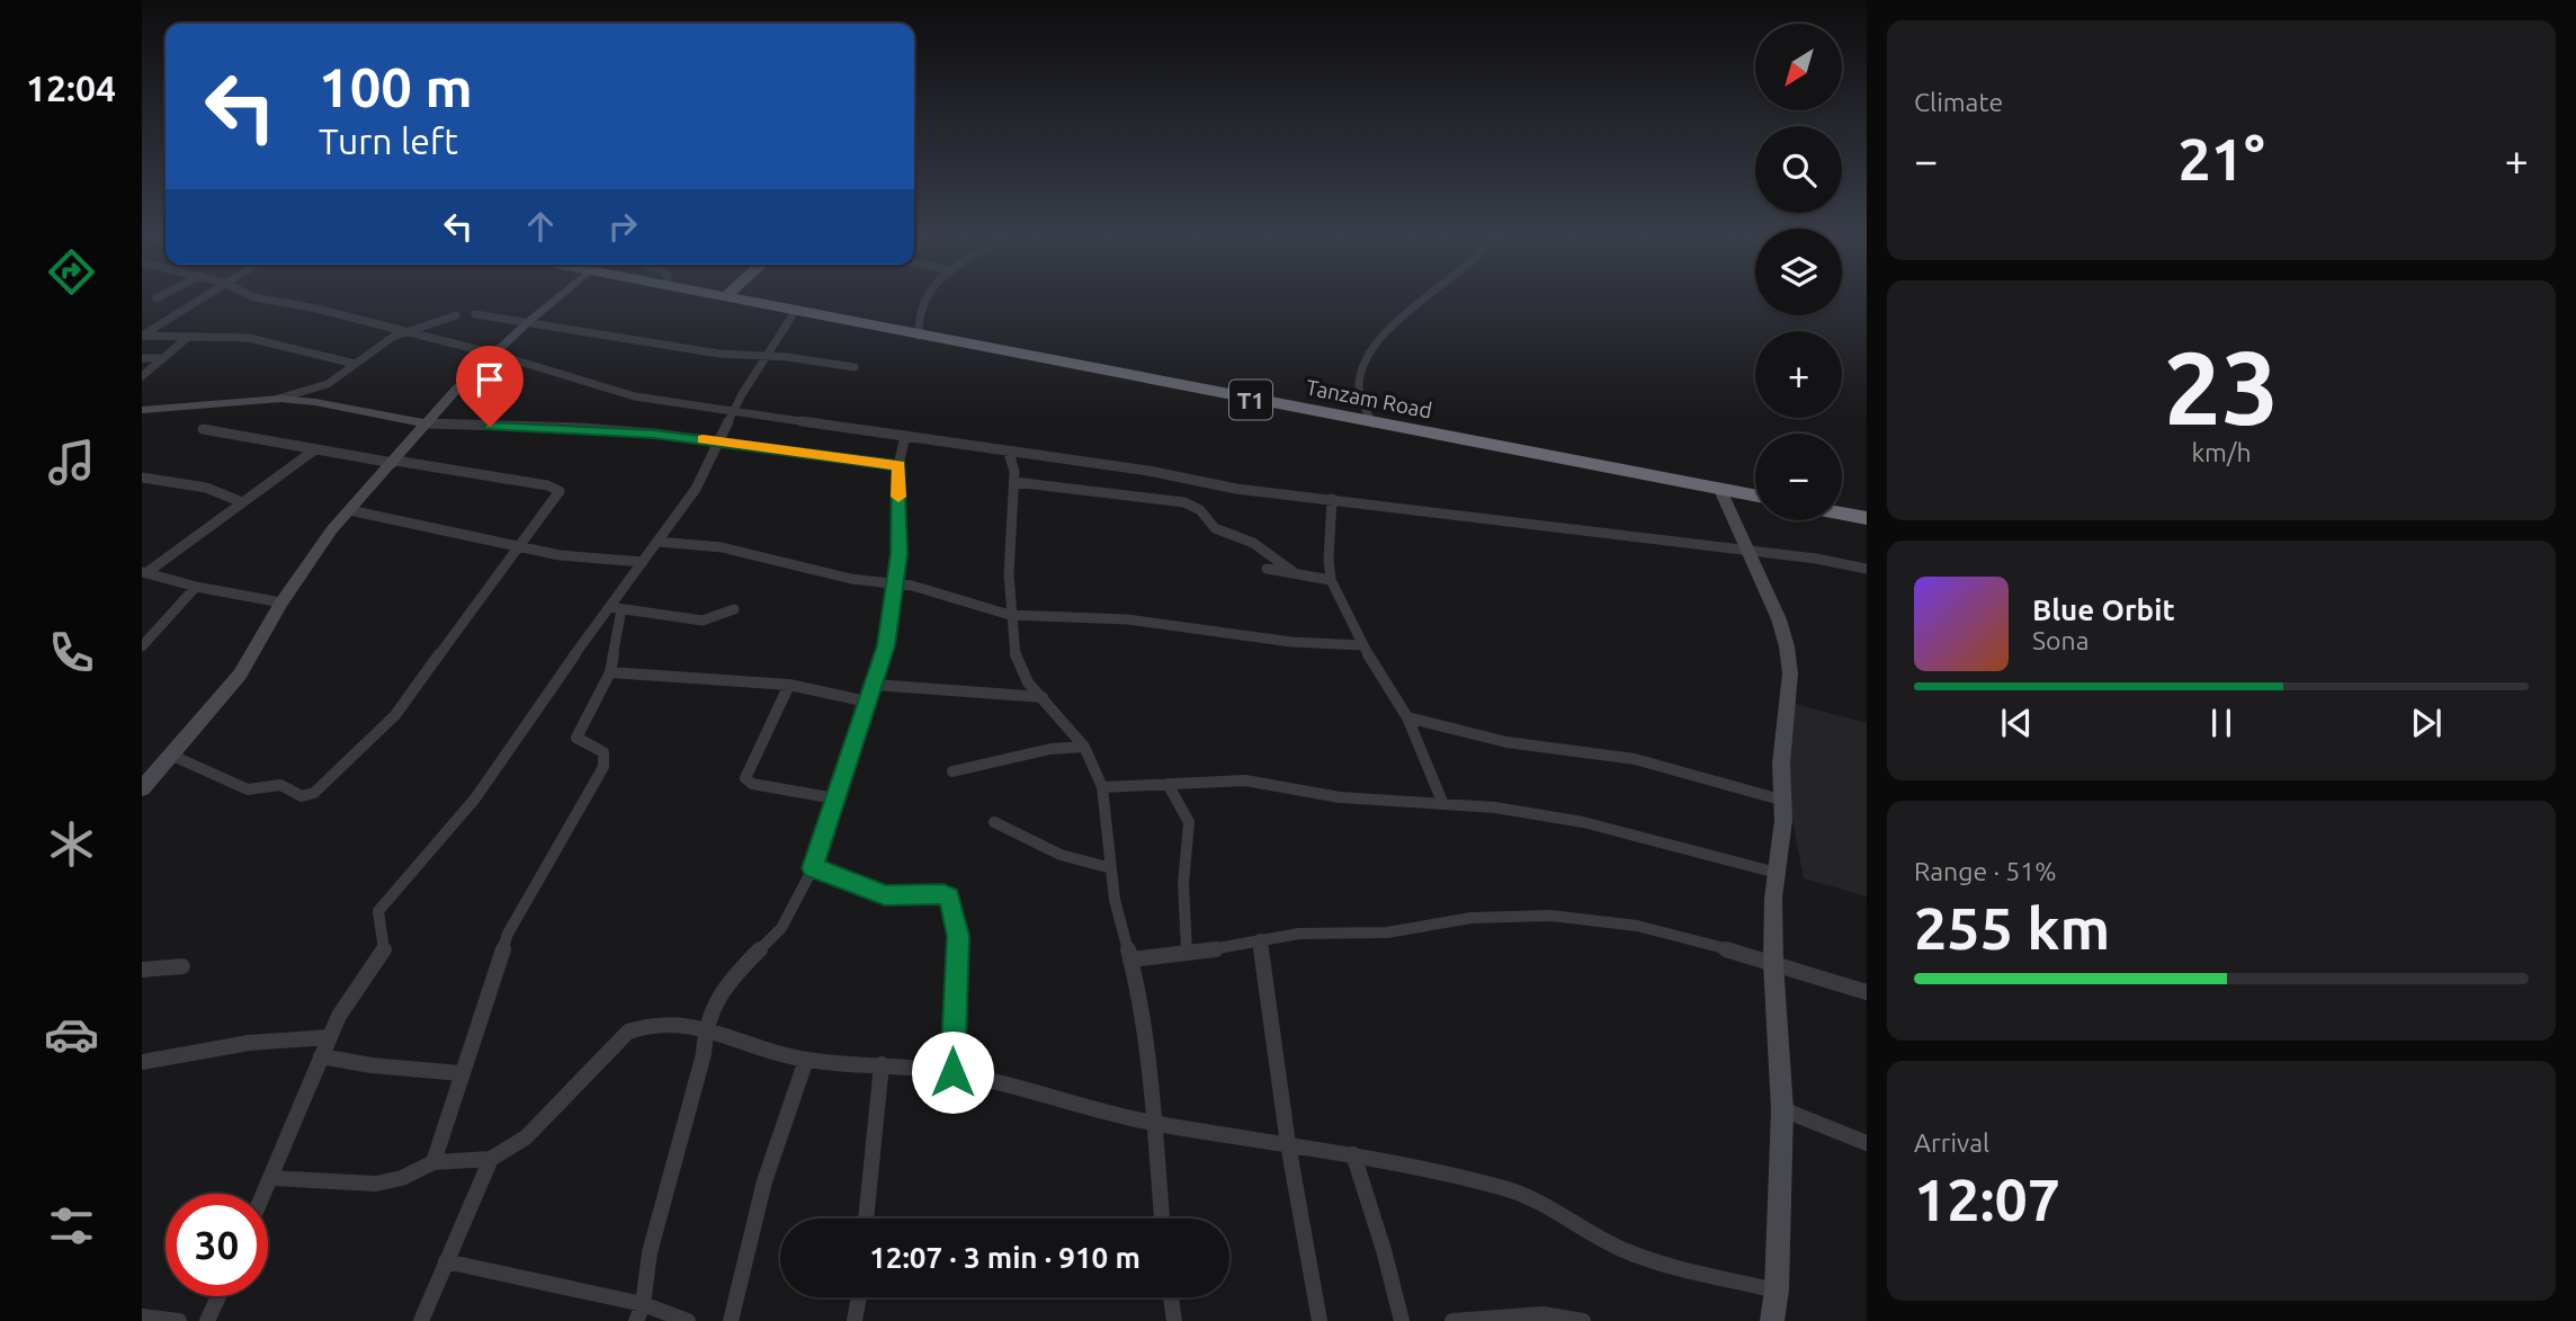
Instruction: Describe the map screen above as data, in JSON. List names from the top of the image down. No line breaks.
{"streets":{"highway":["Tanzam Road","T1"]},"north":"bottom left","page":{"tabs":"12:04","tile":["Climate",["23","km/h"],["Range · 51%","255 km"],["Arrival","12:07"]],"map_buttons":["+","−"],"turn":["100 m","Turn left"],"heat":["−","21°","+"],"song":["Blue Orbit","Sona"],"limit":"30","trip":"12:07 · 3 min · 910 m"}}
